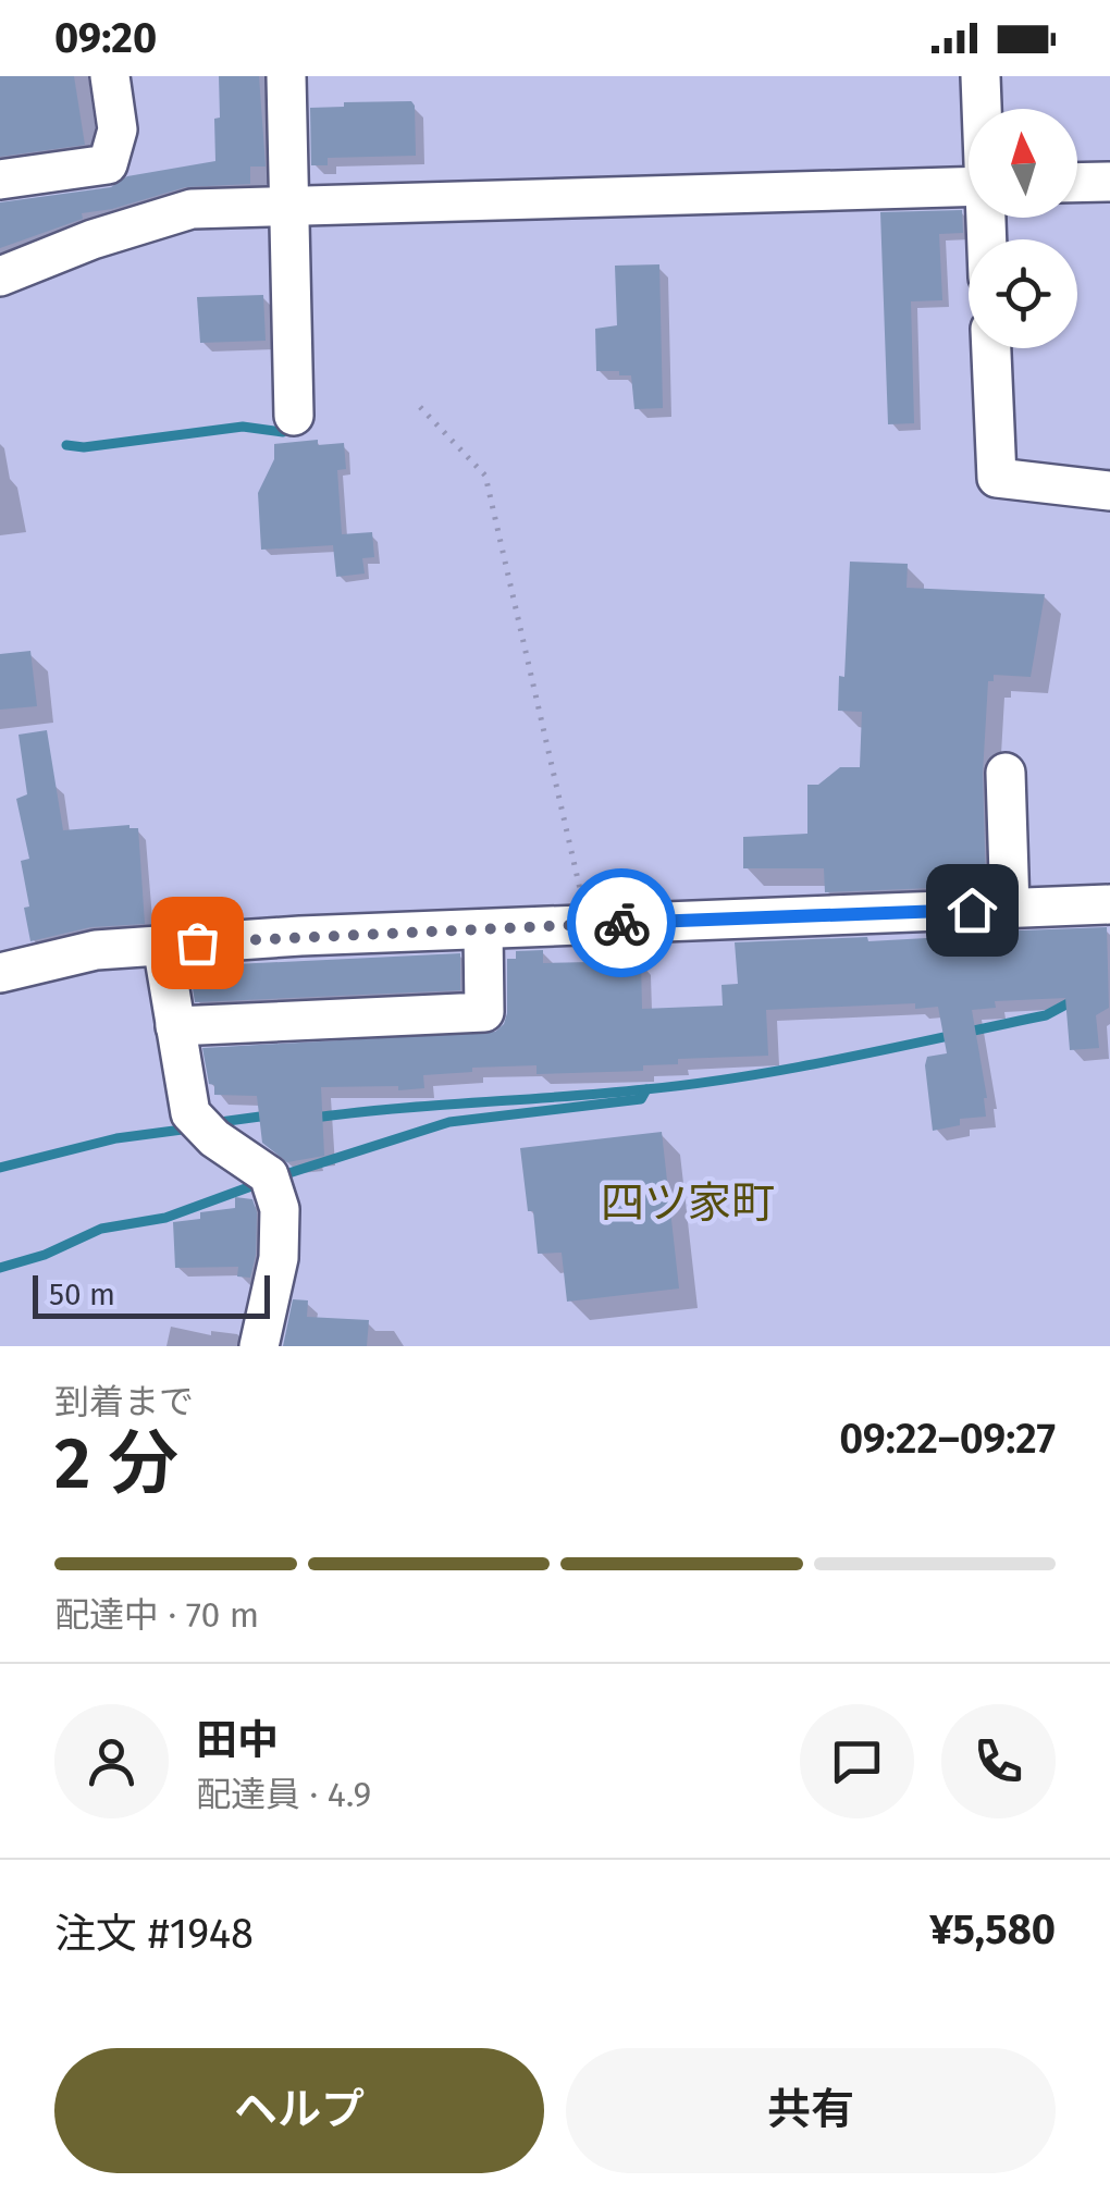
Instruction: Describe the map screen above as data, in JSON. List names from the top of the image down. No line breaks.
{"districts":["四ツ家町"],"scale_bar":"50 m","north":"top","page":{"status":"09:20","scale":"50 m","heading":["2 分","到着まで","09:22–09:27"],"panel":["田中","配達員 · 4.9","注文 #1948","¥5,580"],"bar":"配達中 · 70 m","buttons":["ヘルプ","共有"]}}
